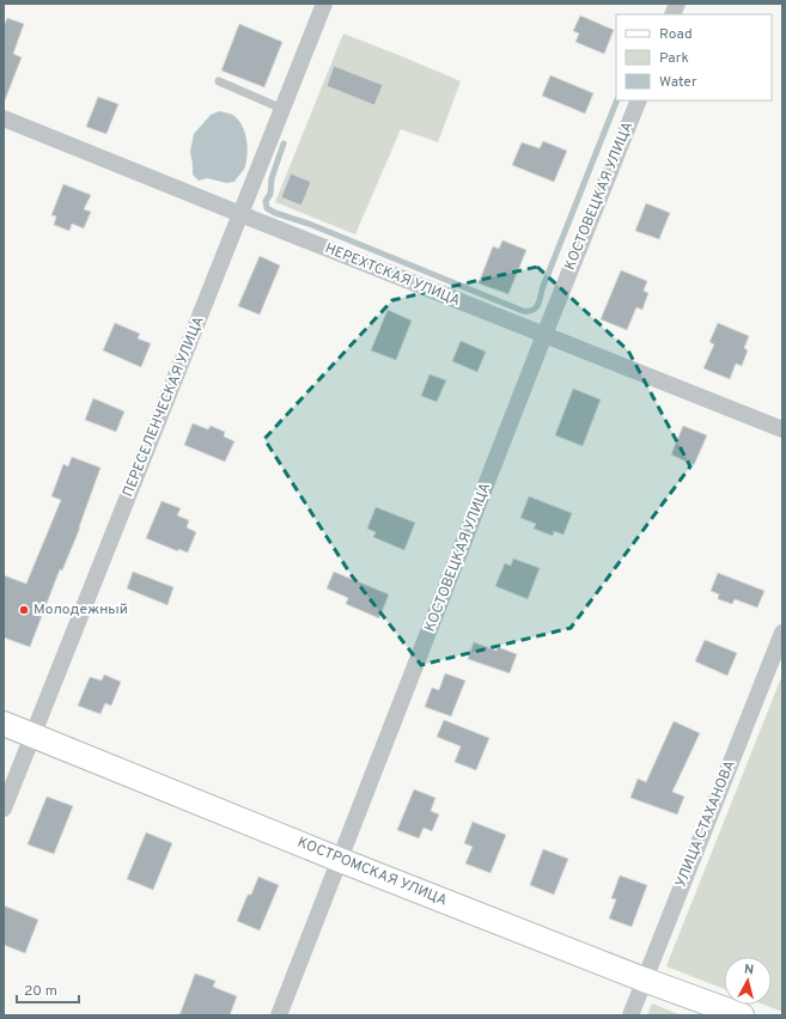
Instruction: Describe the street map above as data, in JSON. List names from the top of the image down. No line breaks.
{"streets":{"street":["КОСТОВЕЦКАЯ УЛИЦА","НЕРЕХТСКАЯ УЛИЦА","ПЕРЕСЕЛЕНЧЕСКАЯ УЛИЦА","УЛИЦА СТАХАНОВА","КОСТРОМСКАЯ УЛИЦА"]},"crossings":[["КОСТОВЕЦКАЯ УЛИЦА","НЕРЕХТСКАЯ УЛИЦА"],["КОСТОВЕЦКАЯ УЛИЦА","КОСТРОМСКАЯ УЛИЦА"],["НЕРЕХТСКАЯ УЛИЦА","ПЕРЕСЕЛЕНЧЕСКАЯ УЛИЦА"],["ПЕРЕСЕЛЕНЧЕСКАЯ УЛИЦА","КОСТРОМСКАЯ УЛИЦА"],["УЛИЦА СТАХАНОВА","КОСТРОМСКАЯ УЛИЦА"]],"places":["Молодежный"],"legend":["Road","Park","Water"],"scale_bar":"20 m","north":"top"}
